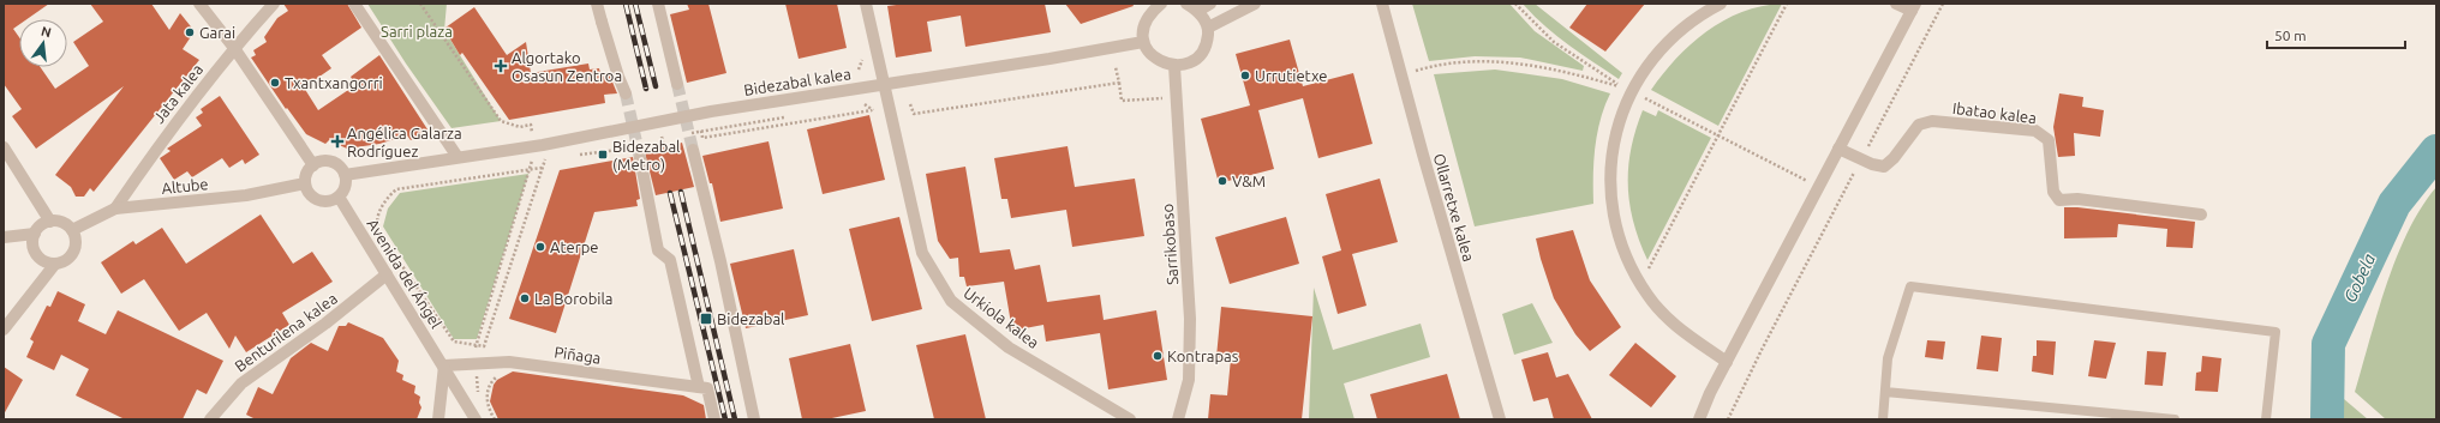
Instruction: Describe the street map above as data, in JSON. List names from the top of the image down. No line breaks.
{"streets":{"street":["Bidezabal kalea","Jata kalea","Ibatao kalea","Altube","Ollarretxe kalea","Sarrikobaso","Avenida del Ángel","Urkiola kalea","Benturilena kalea","Piñaga"]},"crossings":[["Bidezabal kalea","Urkiola kalea"],["Jata kalea","Altube"],["Altube","Avenida del Ángel"],["Avenida del Ángel","Benturilena kalea"],["Avenida del Ángel","Piñaga"]],"water":["Gobela"],"parks":["Sarri plaza"],"places":{"other":["Garai","Urrutietxe","Txantxangorri","V&M","Aterpe","La Borobila","Kontrapas"],"health":["Algortako Osasun Zentroa","Angélica Galarza Rodríguez"],"transit":["Bidezabal (Metro)","Bidezabal"]},"scale_bar":"50 m","north":"top"}
